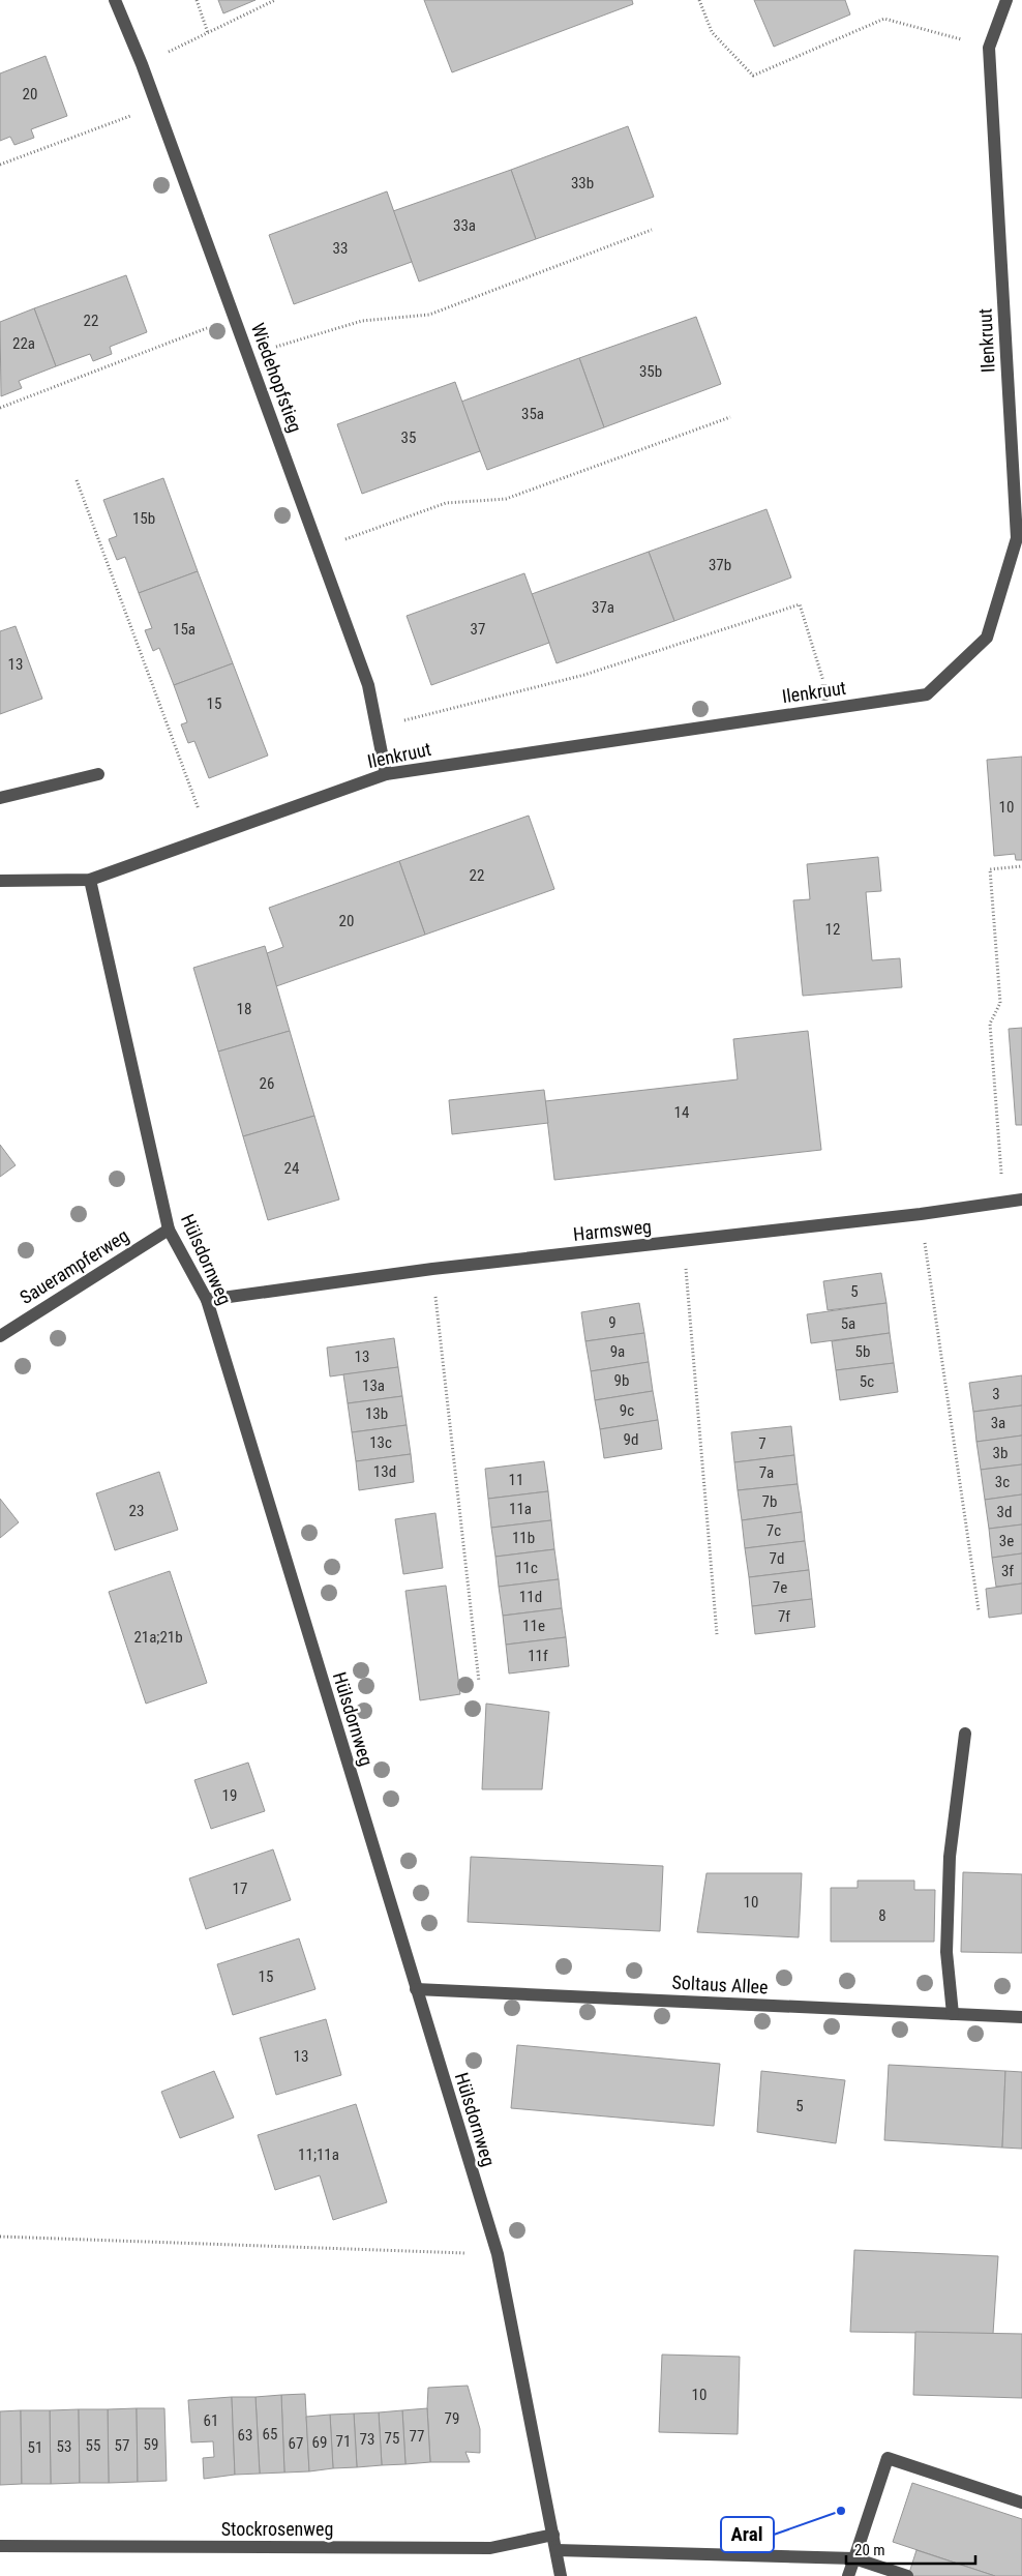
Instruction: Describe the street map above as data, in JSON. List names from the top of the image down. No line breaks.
{"streets":{"street":["Ilenkruut","Wiedehopfstieg","Harmsweg","Hülsdornweg","Sauerampferweg","Soltaus Allee","Stockrosenweg"]},"crossings":[["Ilenkruut","Wiedehopfstieg"],["Ilenkruut","Hülsdornweg"],["Harmsweg","Hülsdornweg"],["Hülsdornweg","Sauerampferweg"],["Hülsdornweg","Soltaus Allee"],["Hülsdornweg","Stockrosenweg"]],"places":["Aral"],"house_numbers":["20","33b","33a","33","22","22a","35b","35a","35","15b","37b","37a","15a","37","13","15","10","22","20","12","18","26","14","24","5","9","5a","9a","5b","13","9b","5c","13a","3","9c","13b","3a","9d","13c","7","3b","13d","7a","11","3c","7b","11a","23","3d","7c","11b","3e","7d","11c","3f","7e","11d","7f","11e","21a;21b","11f","19","17","10","8","15","13","5","11;11a","10","79","61","65","63","77","75","73","71","69","67","59","55","57","53","51"],"scale_bar":"20 m"}
